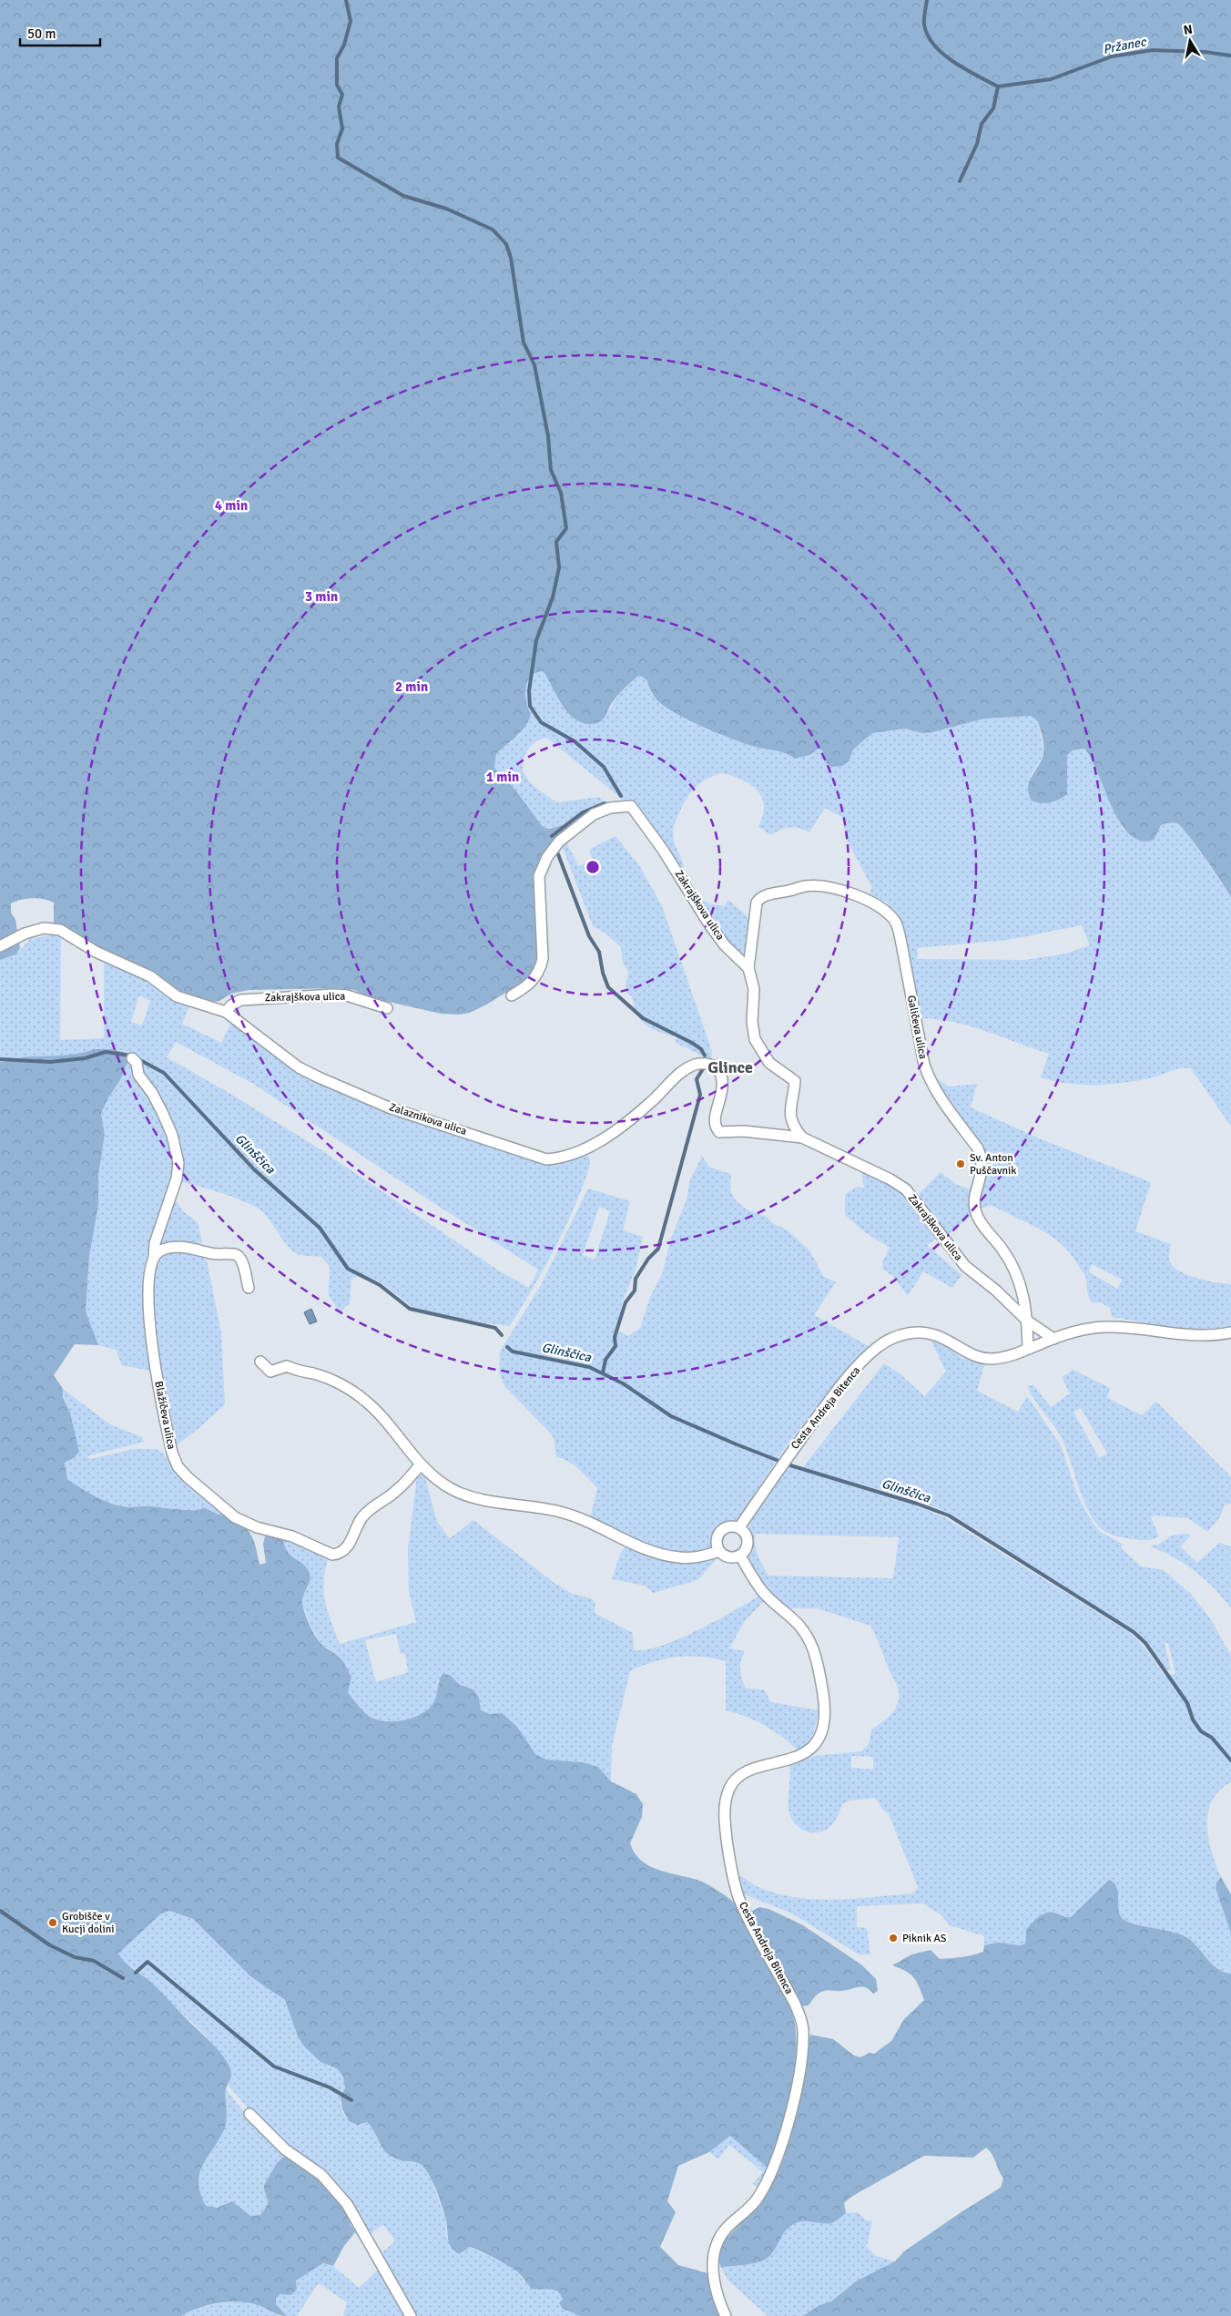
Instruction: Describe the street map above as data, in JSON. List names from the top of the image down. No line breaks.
{"streets":{"street":["Zakrajškova ulica","Galičeva ulica","Zalaznikova ulica","Cesta Andreja Bitenca","Blažičeva ulica"]},"crossings":[["Zakrajškova ulica","Galičeva ulica"],["Zakrajškova ulica","Zalaznikova ulica"],["Zakrajškova ulica","Cesta Andreja Bitenca"]],"districts":["Glince"],"water":["Pržanec","Glinščica"],"places":["Sv. Anton Puščavnik","Grobišče v Kucji dolini","Piknik AS"],"scale_bar":"50 m","north":"top","rings":["4 min","3 min","2 min","1 min"]}
